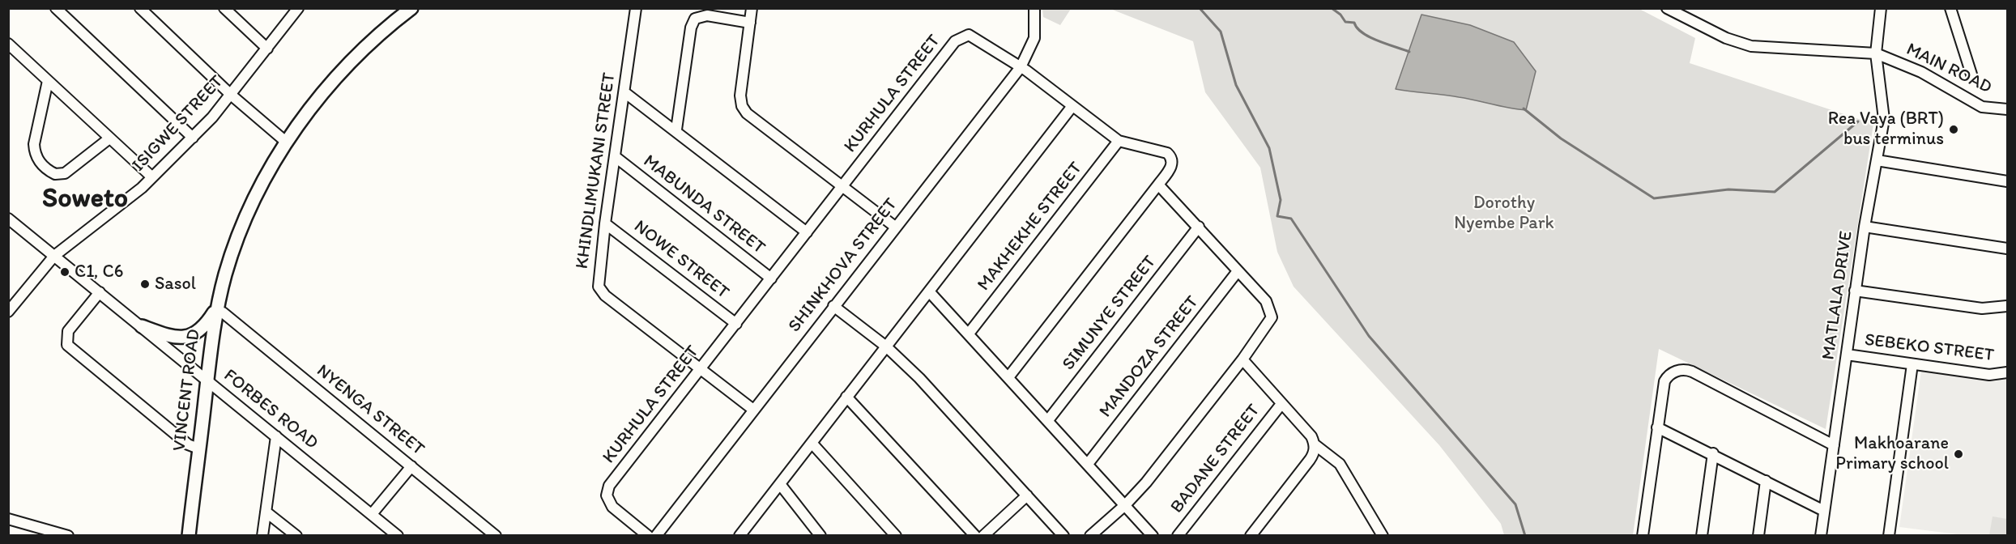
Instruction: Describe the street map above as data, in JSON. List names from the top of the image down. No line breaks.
{"streets":{"main road":["VINCENT ROAD"],"street":["MAIN ROAD","KURHULA STREET","ISIGWE STREET","KHINDLIMUKANI STREET","MABUNDA STREET","MAKHEKHE STREET","NOWE STREET","SHINKHOVA STREET","MATLALA DRIVE","SIMUNYE STREET","SEBEKO STREET","MANDOZA STREET","FORBES ROAD","NYENGA STREET","BADANE STREET"]},"crossings":[["MAIN ROAD","MATLALA DRIVE"],["KURHULA STREET","KHINDLIMUKANI STREET"],["KURHULA STREET","MABUNDA STREET"],["KURHULA STREET","MAKHEKHE STREET"],["KURHULA STREET","NOWE STREET"],["KURHULA STREET","SHINKHOVA STREET"],["ISIGWE STREET","FORBES ROAD"],["KHINDLIMUKANI STREET","MABUNDA STREET"],["KHINDLIMUKANI STREET","NOWE STREET"],["KHINDLIMUKANI STREET","SHINKHOVA STREET"],["MATLALA DRIVE","SEBEKO STREET"],["VINCENT ROAD","FORBES ROAD"],["VINCENT ROAD","NYENGA STREET"]],"districts":["Soweto"],"parks":["Dorothy Nyembe Park"],"places":["Rea Vaya (BRT) bus terminus","C1, C6","Sasol","Makhoarane Primary school"]}
